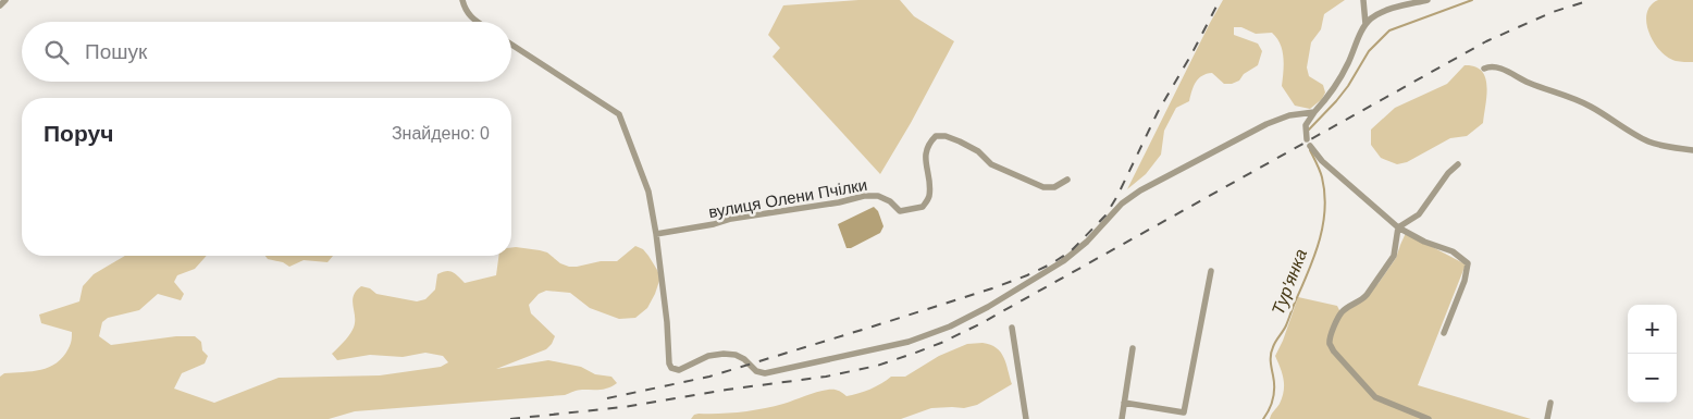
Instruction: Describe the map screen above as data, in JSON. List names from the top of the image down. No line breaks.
{"streets":{"street":["вулиця Олени Пчілки"]},"water":["Тур'янка"],"page":{"search":"Пошук","heading":["Поруч","Знайдено: 0"],"map_buttons":["+","−"]}}
